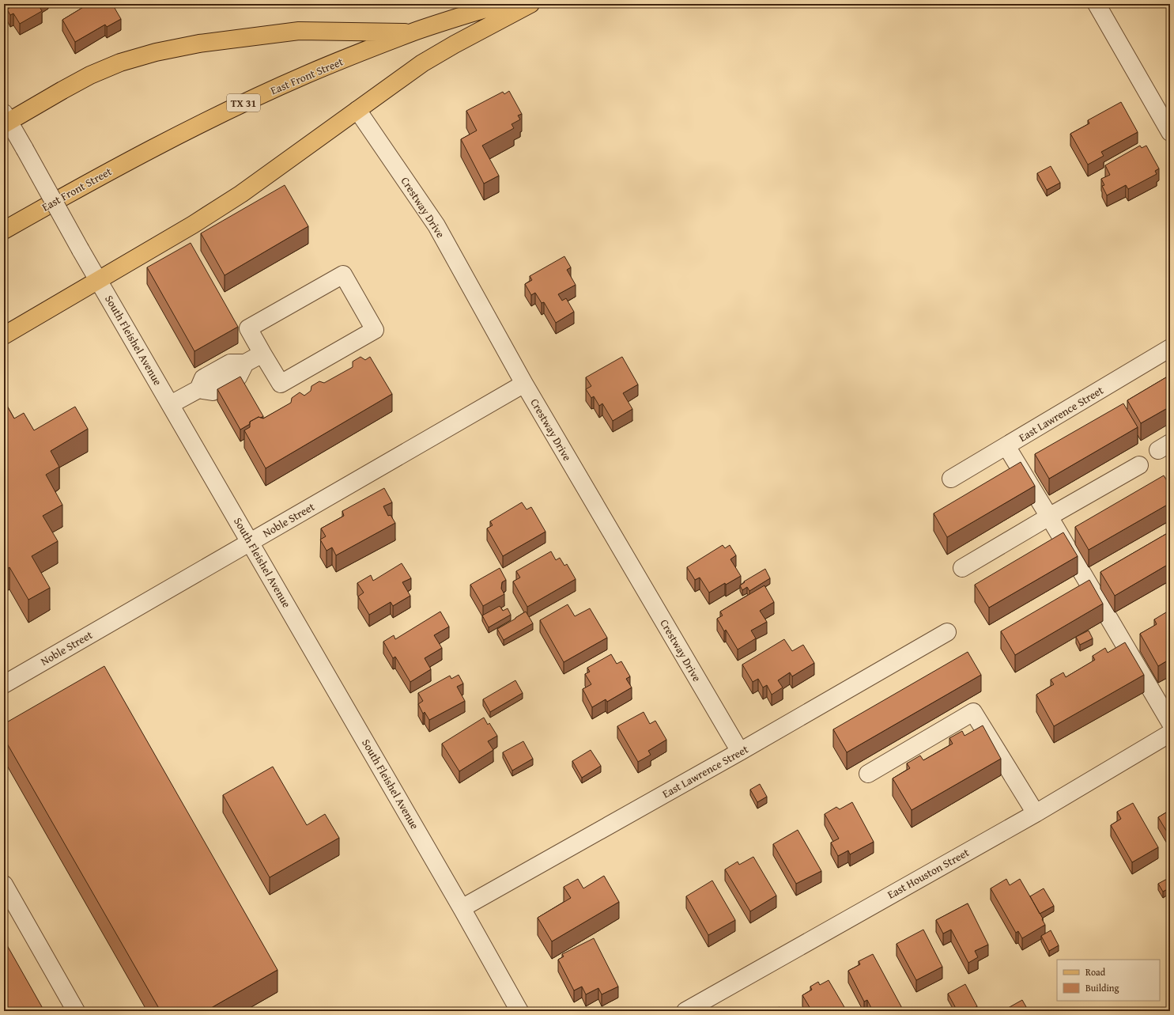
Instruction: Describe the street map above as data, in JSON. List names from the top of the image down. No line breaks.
{"streets":{"main road":["East Front Street","TX 31"],"street":["Crestway Drive","South Fleishel Avenue","East Lawrence Street","Noble Street","East Houston Street"]},"crossings":[["Crestway Drive","East Lawrence Street"],["Crestway Drive","Noble Street"],["South Fleishel Avenue","East Lawrence Street"],["South Fleishel Avenue","Noble Street"]],"legend":["Road","Building"]}
